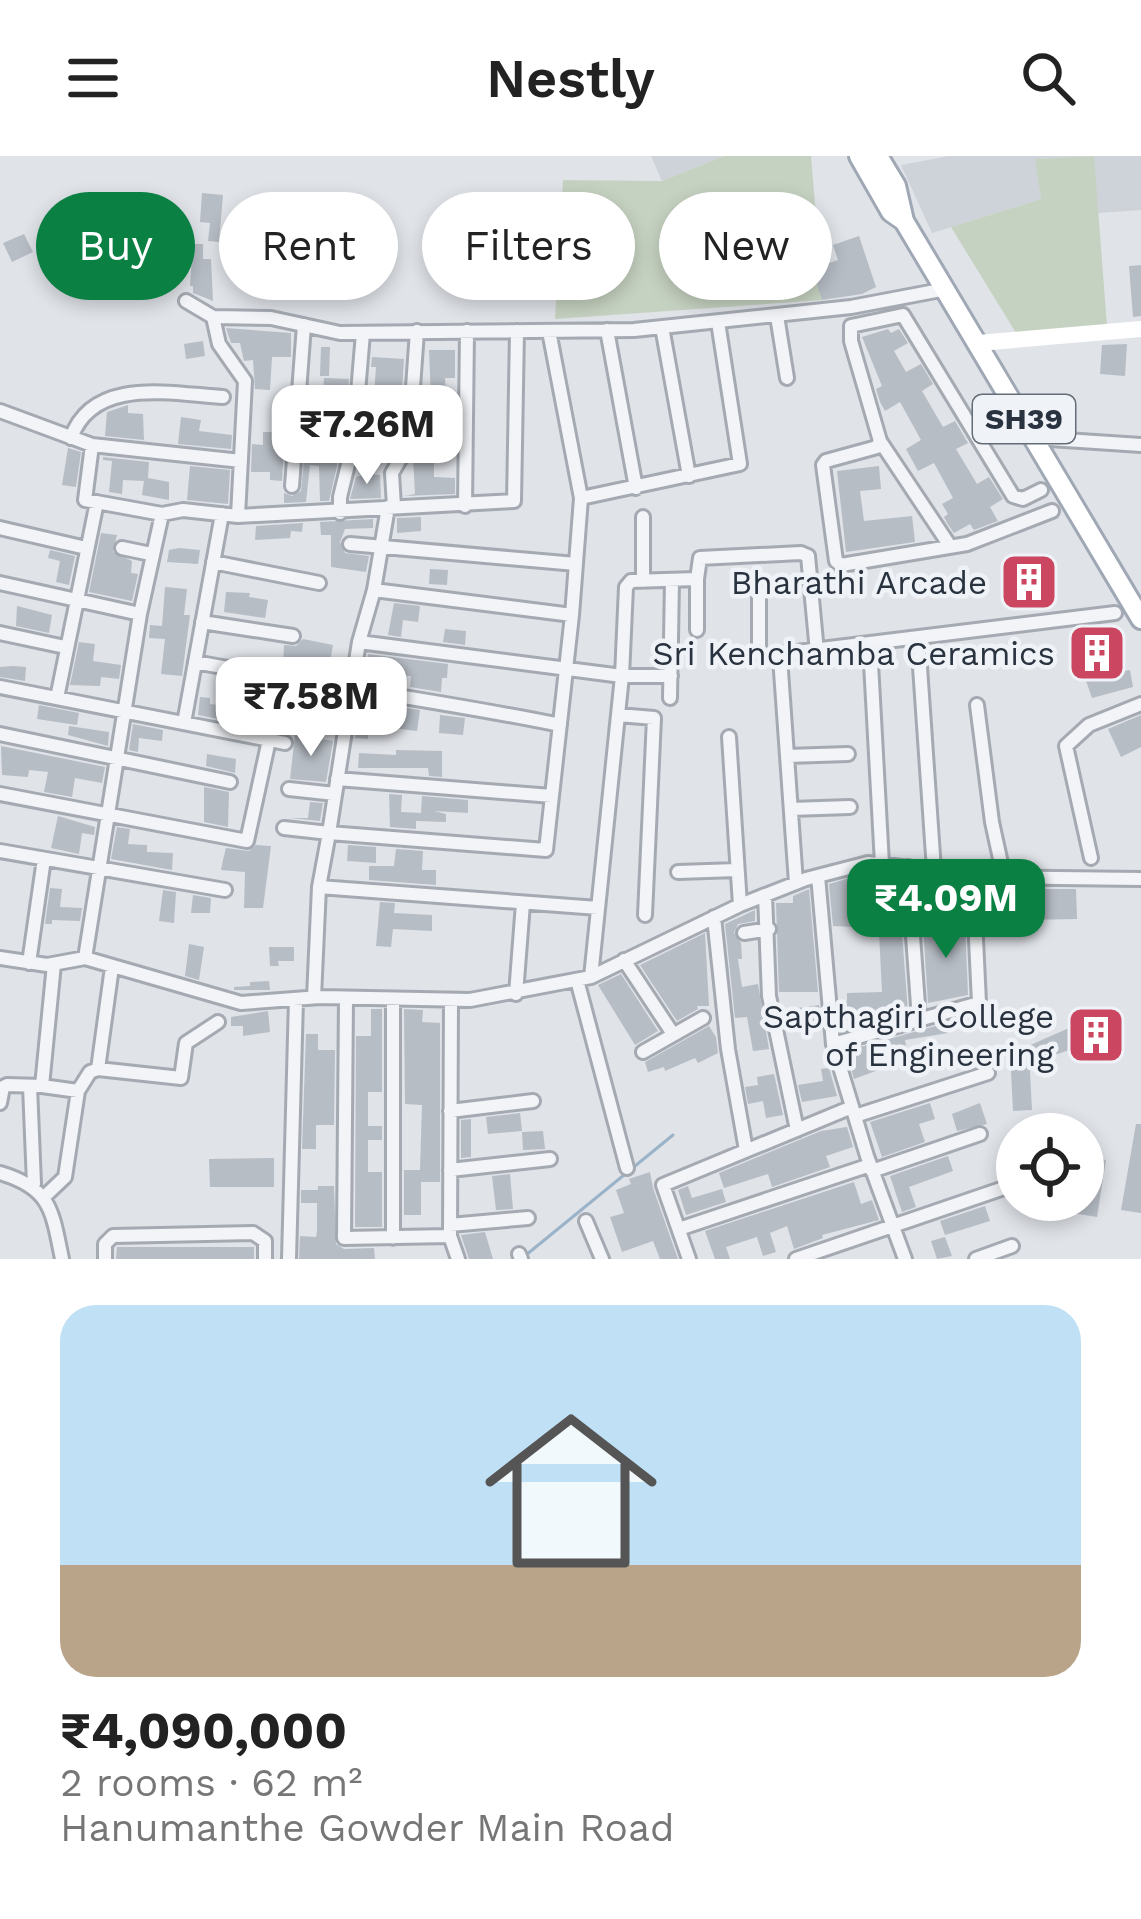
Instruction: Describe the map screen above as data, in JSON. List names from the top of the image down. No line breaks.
{"streets":{"main road":["SH39"]},"places":{"building":["Bharathi Arcade","Sri Kenchamba Ceramics","Sapthagiri College of Engineering"]},"page":{"header":"Nestly","chip":["Buy","Rent","Filters","New"],"price":["₹7.26M","₹7.58M","₹4.09M"],"list":[{"name":"₹4,090,000","note":"2 rooms · 62 m² · Hanumanthe Gowder Main Road"}]}}
